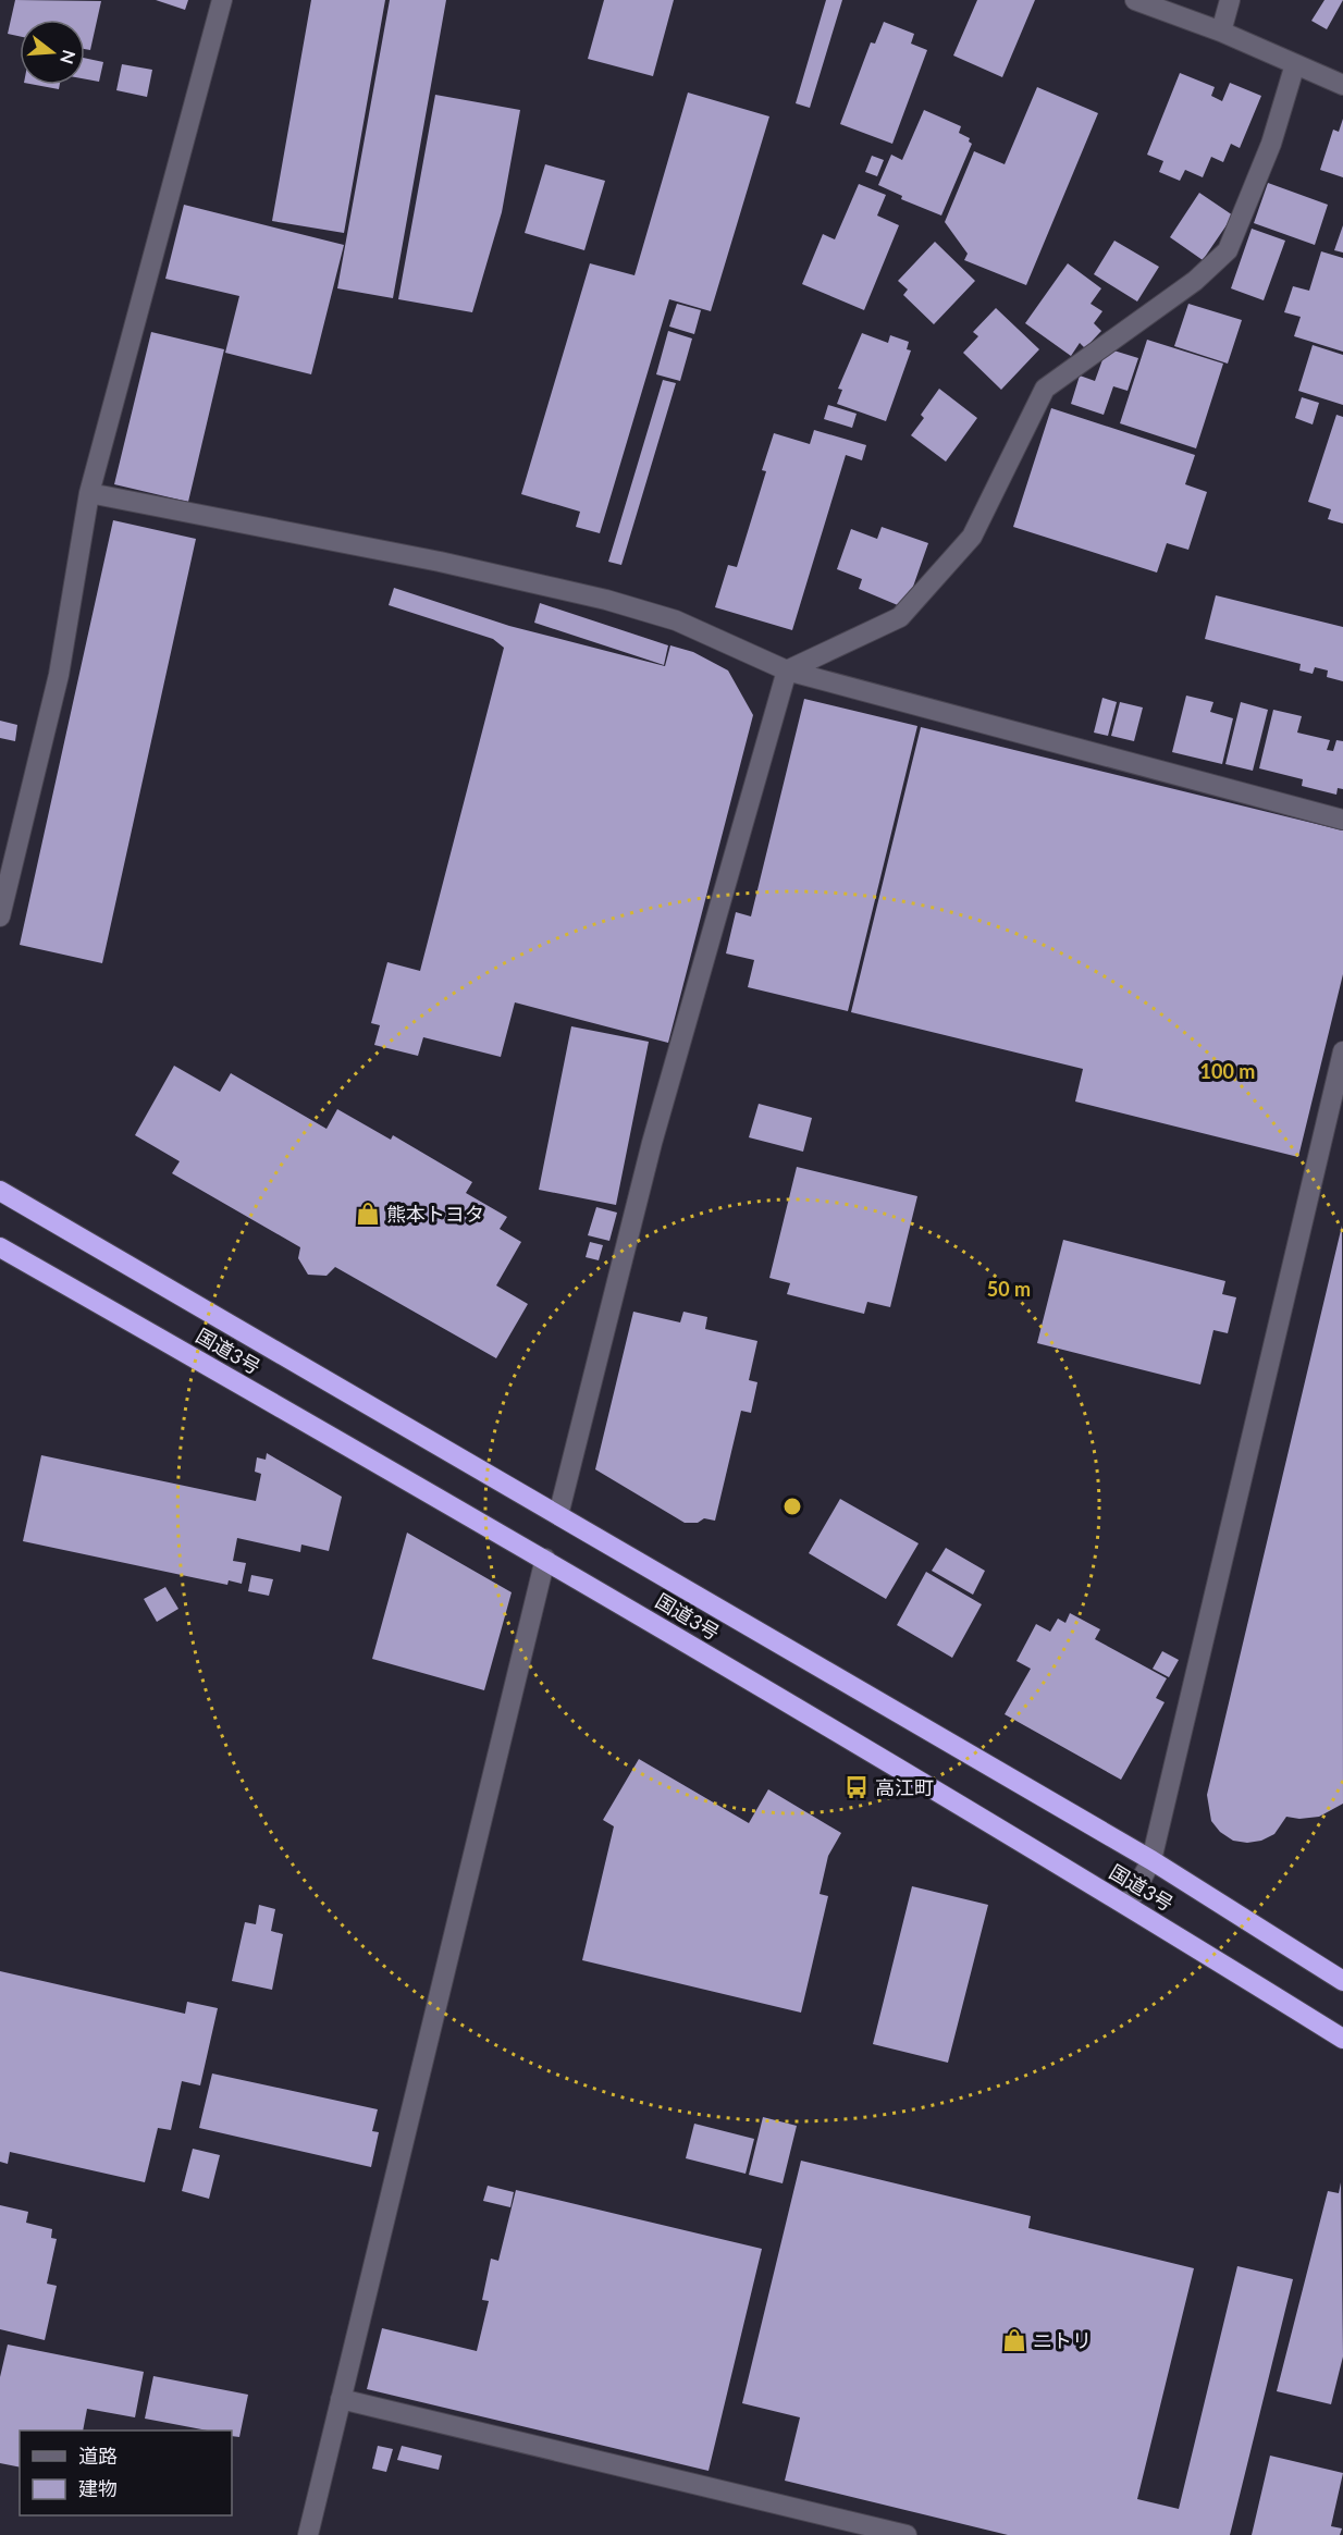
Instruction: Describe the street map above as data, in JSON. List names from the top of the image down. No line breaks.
{"streets":{"highway":["国道3号"]},"places":{"shop":["熊本トヨタ","ニトリ"],"bus stop":["高江町"]},"legend":["道路","建物"],"north":"right","rings":["100 m","50 m"]}
